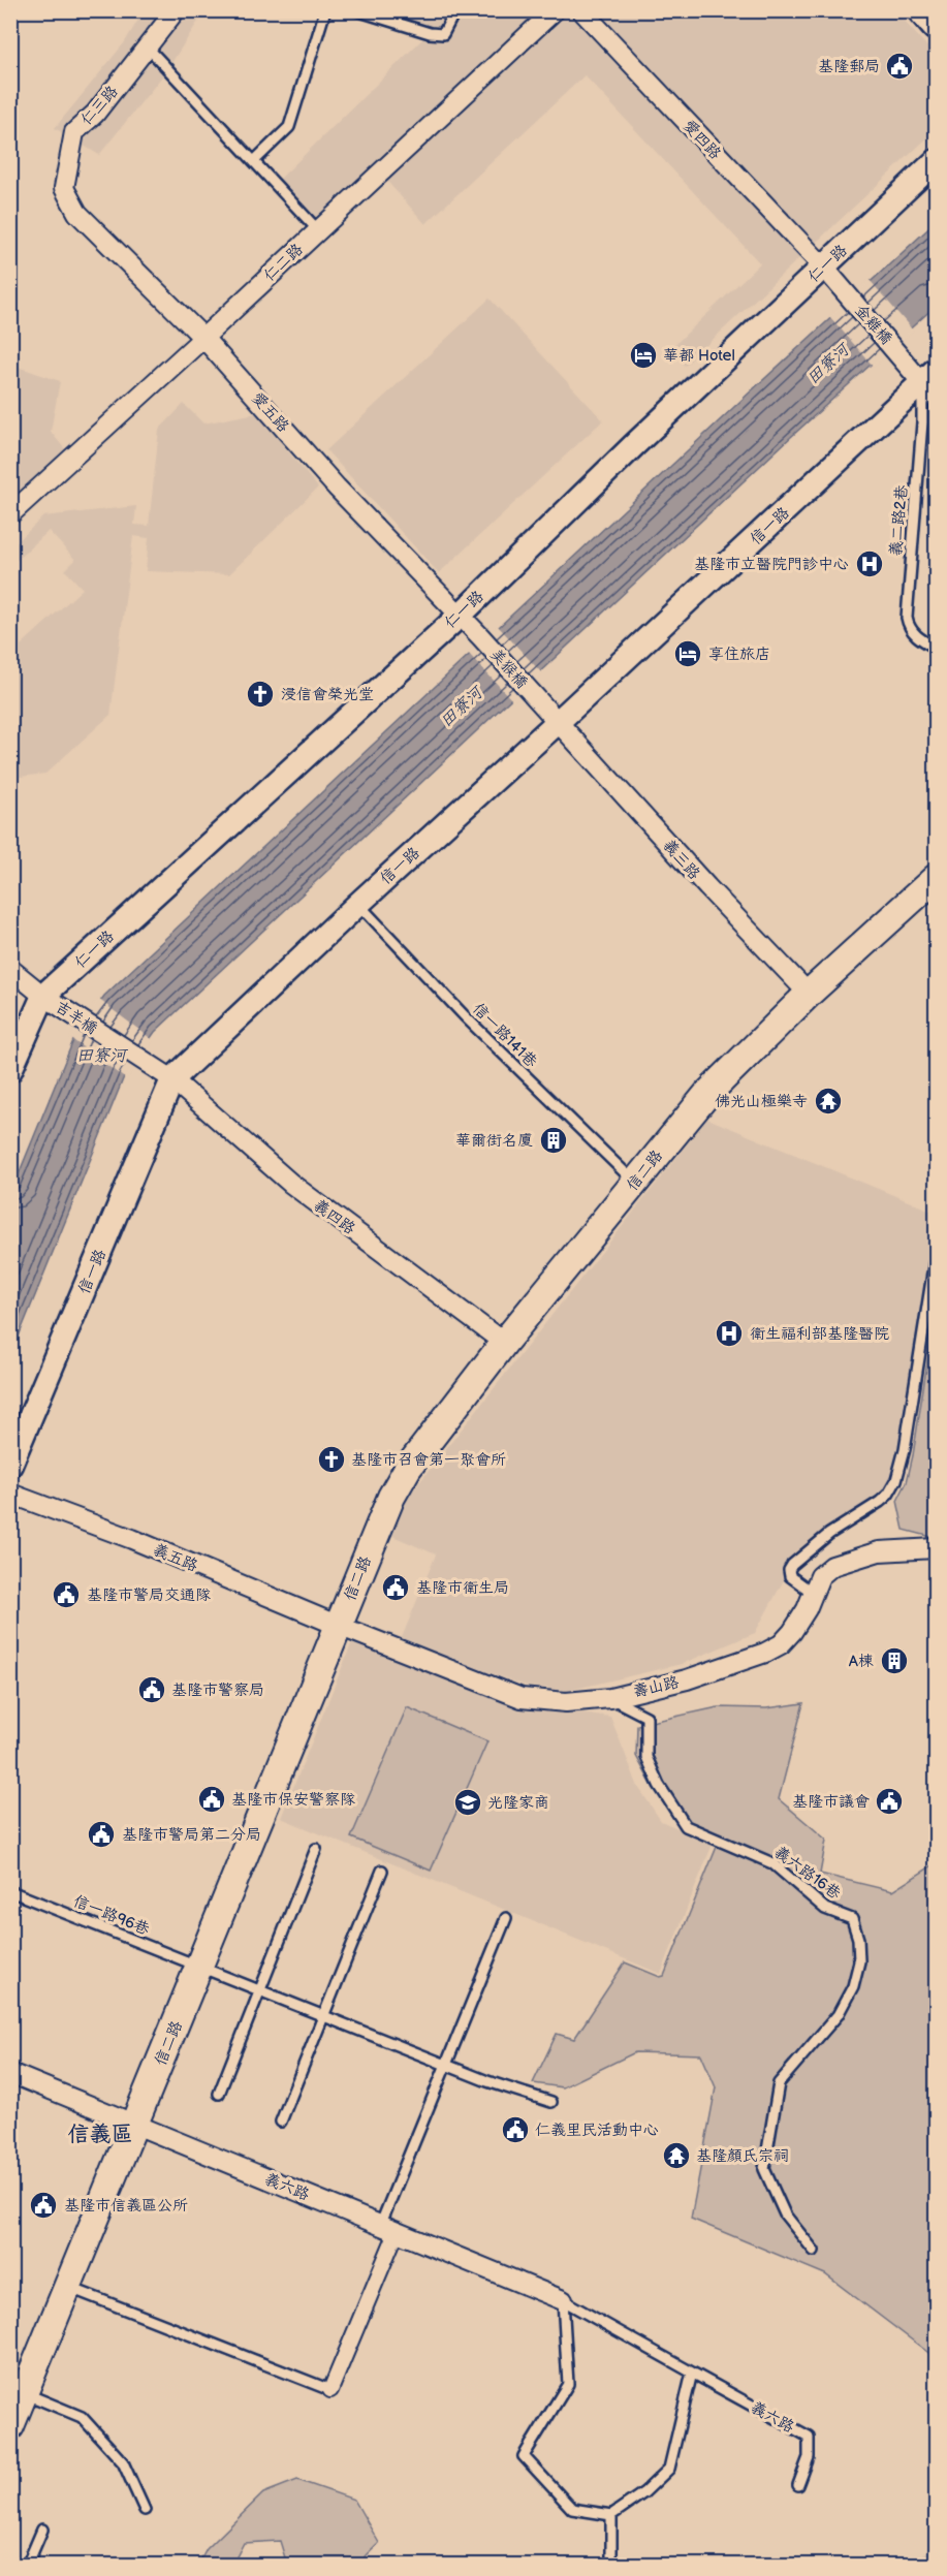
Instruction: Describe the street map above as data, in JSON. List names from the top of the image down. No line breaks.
{"streets":{"main road":["信二路"],"street":["仁三路","愛四路","仁二路","仁一路","金雞橋","愛五路","信一路","美猴橋","義三路","吉羊橋","義四路","義五路","壽山路","義六路"],"lane":["義二路2巷","信一路141巷","義六路16巷","信一路96巷"]},"crossings":[["仁三路","愛五路"],["愛四路","仁一路"],["愛四路","金雞橋"],["仁二路","愛五路"],["仁一路","金雞橋"],["仁一路","愛五路"],["仁一路","美猴橋"],["仁一路","吉羊橋"],["金雞橋","義二路2巷"],["金雞橋","信一路"],["愛五路","美猴橋"],["義二路2巷","信一路"],["信一路","美猴橋"],["信一路","義三路"],["信一路","吉羊橋"],["信一路","信一路141巷"],["信一路","義四路"],["美猴橋","義三路"],["義三路","信二路"],["吉羊橋","義四路"],["信一路141巷","信二路"],["信二路","義四路"],["信二路","義五路"],["信二路","壽山路"],["信二路","信一路96巷"],["信二路","義六路"],["義五路","壽山路"],["壽山路","義六路16巷"]],"districts":["信義區"],"water":["田寮河"],"places":{"public building":["基隆郵局","基隆市衛生局","基隆市警局交通隊","基隆市警察局","基隆市保安警察隊","基隆市議會","基隆市警局第二分局","仁義里民活動中心","基隆市信義區公所"],"hotel":["華都 Hotel","享住旅店"],"hospital":["基隆市立醫院門診中心","衛生福利部基隆醫院"],"church":["浸信會榮光堂","基隆市召會第一聚會所"],"temple":["佛光山極樂寺","基隆顏氏宗祠"],"building":["華爾街名廈","A棟"],"school or university":["光隆家商"]}}
